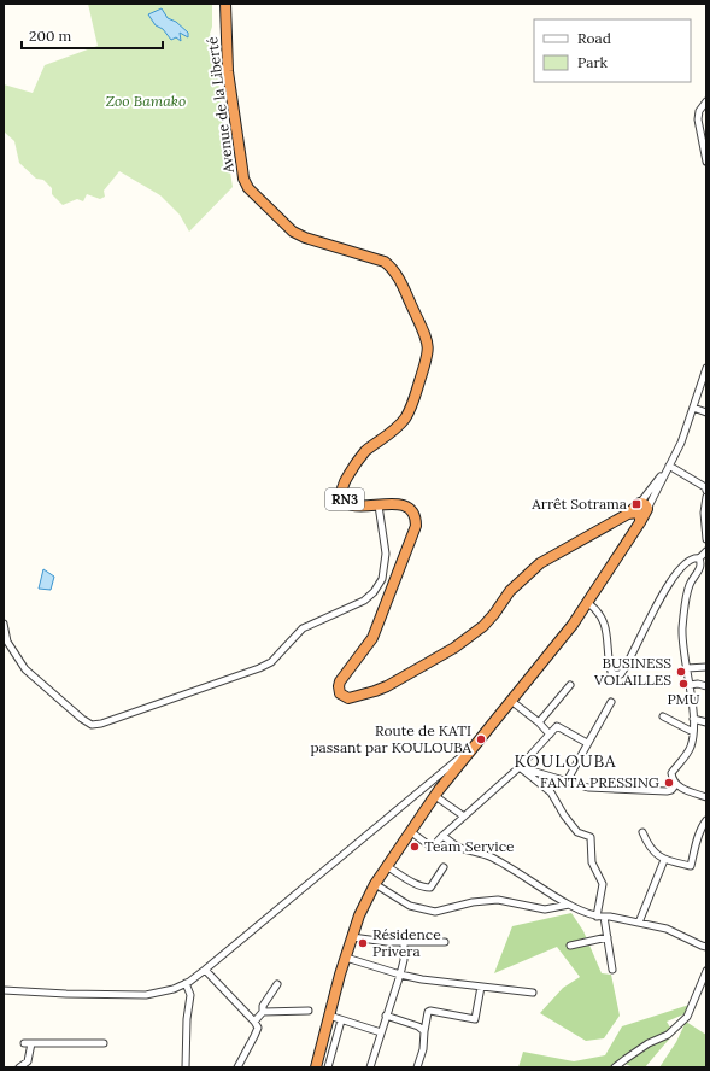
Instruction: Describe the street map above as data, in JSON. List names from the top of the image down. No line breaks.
{"streets":{"highway":["Avenue de la Liberté","RN3"]},"crossings":[["Avenue de la Liberté","RN3"]],"districts":["KOULOUBA"],"parks":["Zoo Bamako"],"places":{"transit":["Arrêt Sotrama"],"other":["BUSINESS VOLAILLES","PMU","Route de KATI passant par KOULOUBA","FANTA PRESSING","Team Service","Résidence Privera"]},"legend":["Road","Park"],"scale_bar":"200 m"}
